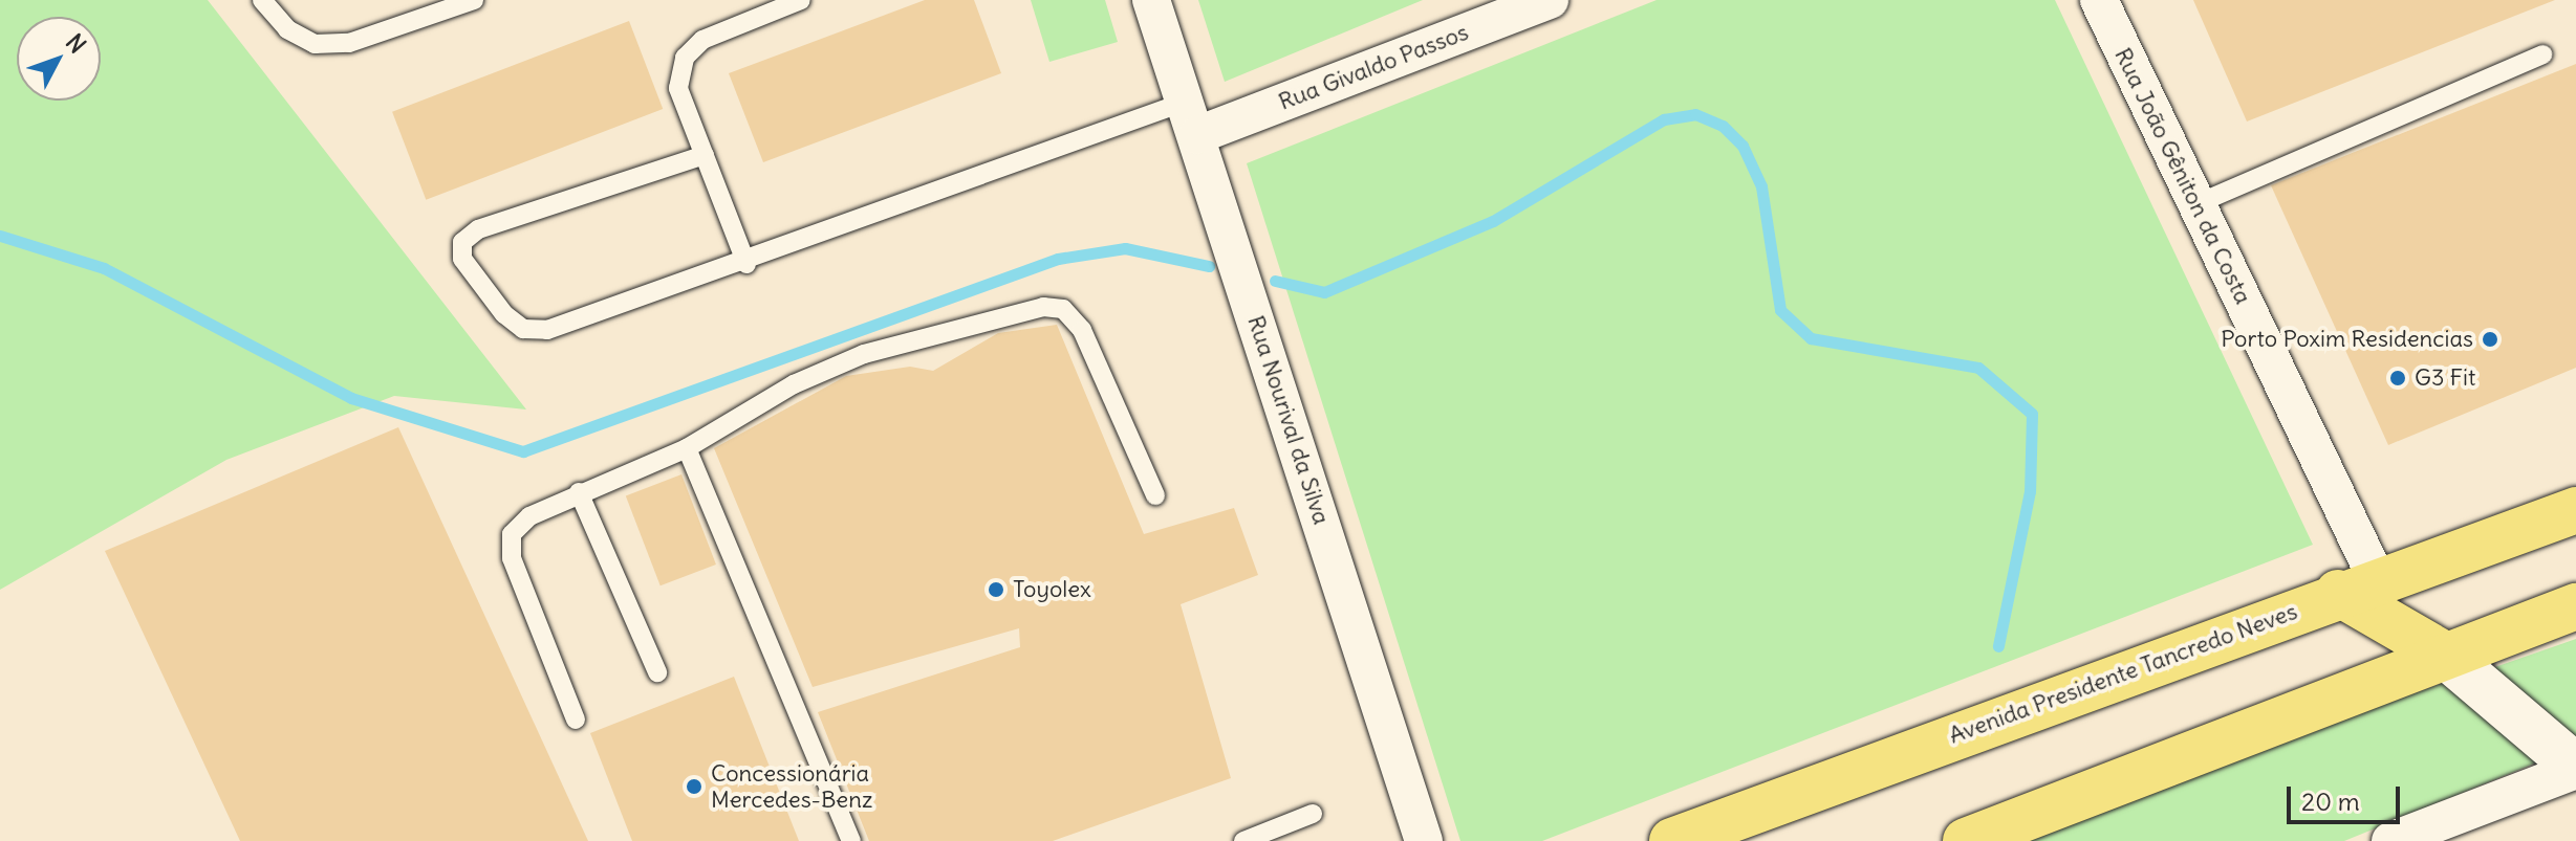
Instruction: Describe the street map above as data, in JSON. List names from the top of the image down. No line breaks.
{"streets":{"main road":["Avenida Presidente Tancredo Neves"],"street":["Rua Givaldo Passos","Rua João Gêniton da Costa","Rua Nourival da Silva"]},"crossings":[["Rua Givaldo Passos","Rua Nourival da Silva"],["Rua João Gêniton da Costa","Avenida Presidente Tancredo Neves"]],"places":["Porto Poxim Residencias","G3 Fit","Toyolex","Concessionária Mercedes-Benz"],"scale_bar":"20 m","north":"top right"}
